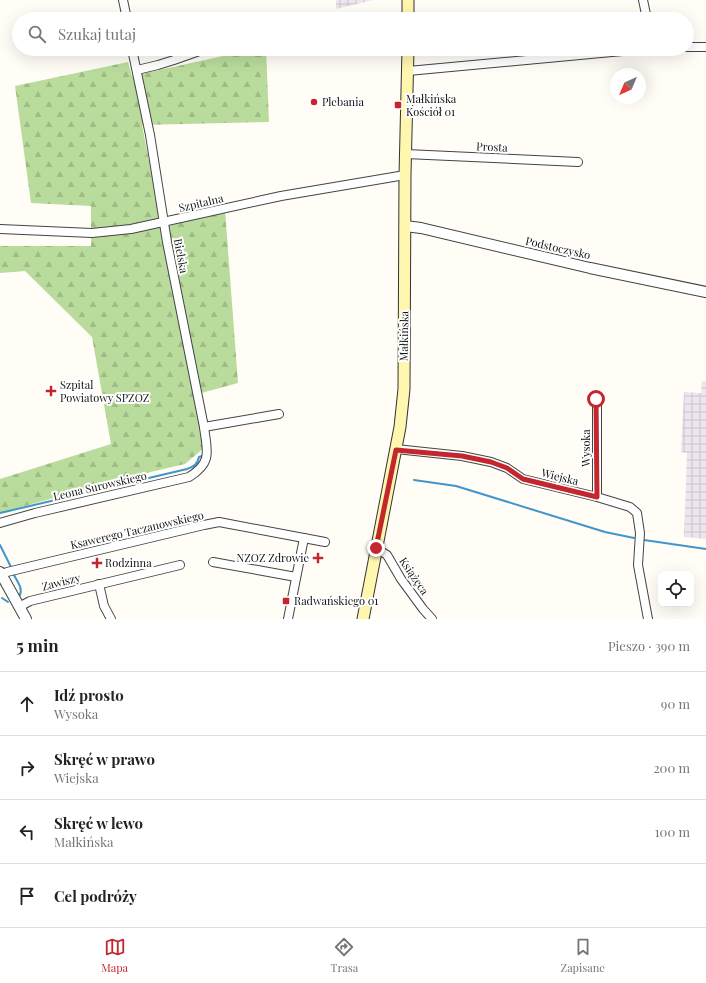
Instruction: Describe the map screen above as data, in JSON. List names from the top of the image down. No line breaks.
{"streets":{"main road":["Małkińska"],"street":["Prosta","Szpitalna","Podstoczysko","Bielska","Wysoka","Wiejska","Leona Surowskiego","Ksawerego Taczanowskiego","Książęca","Zawiszy"]},"crossings":[["Prosta","Małkińska"],["Szpitalna","Bielska"],["Szpitalna","Małkińska"],["Podstoczysko","Małkińska"],["Bielska","Leona Surowskiego"],["Małkińska","Wiejska"],["Małkińska","Książęca"],["Wysoka","Wiejska"]],"places":{"other":["Plebania"],"transit":["Małkińska Kościół 01","Radwańskiego 01"],"health":["Szpital Powiatowy SPZOZ","NZOZ Zdrowie","Rodzinna"]},"north":"bottom left","page":{"search":"Szukaj tutaj","heading":["5 min","Pieszo · 390 m"],"list":[["Idź prosto","Wysoka","90 m"],["Skręć w prawo","Wiejska","200 m"],["Skręć w lewo","Małkińska","100 m"],"Cel podróży"],"nav":["Mapa","Trasa","Zapisane"]}}
